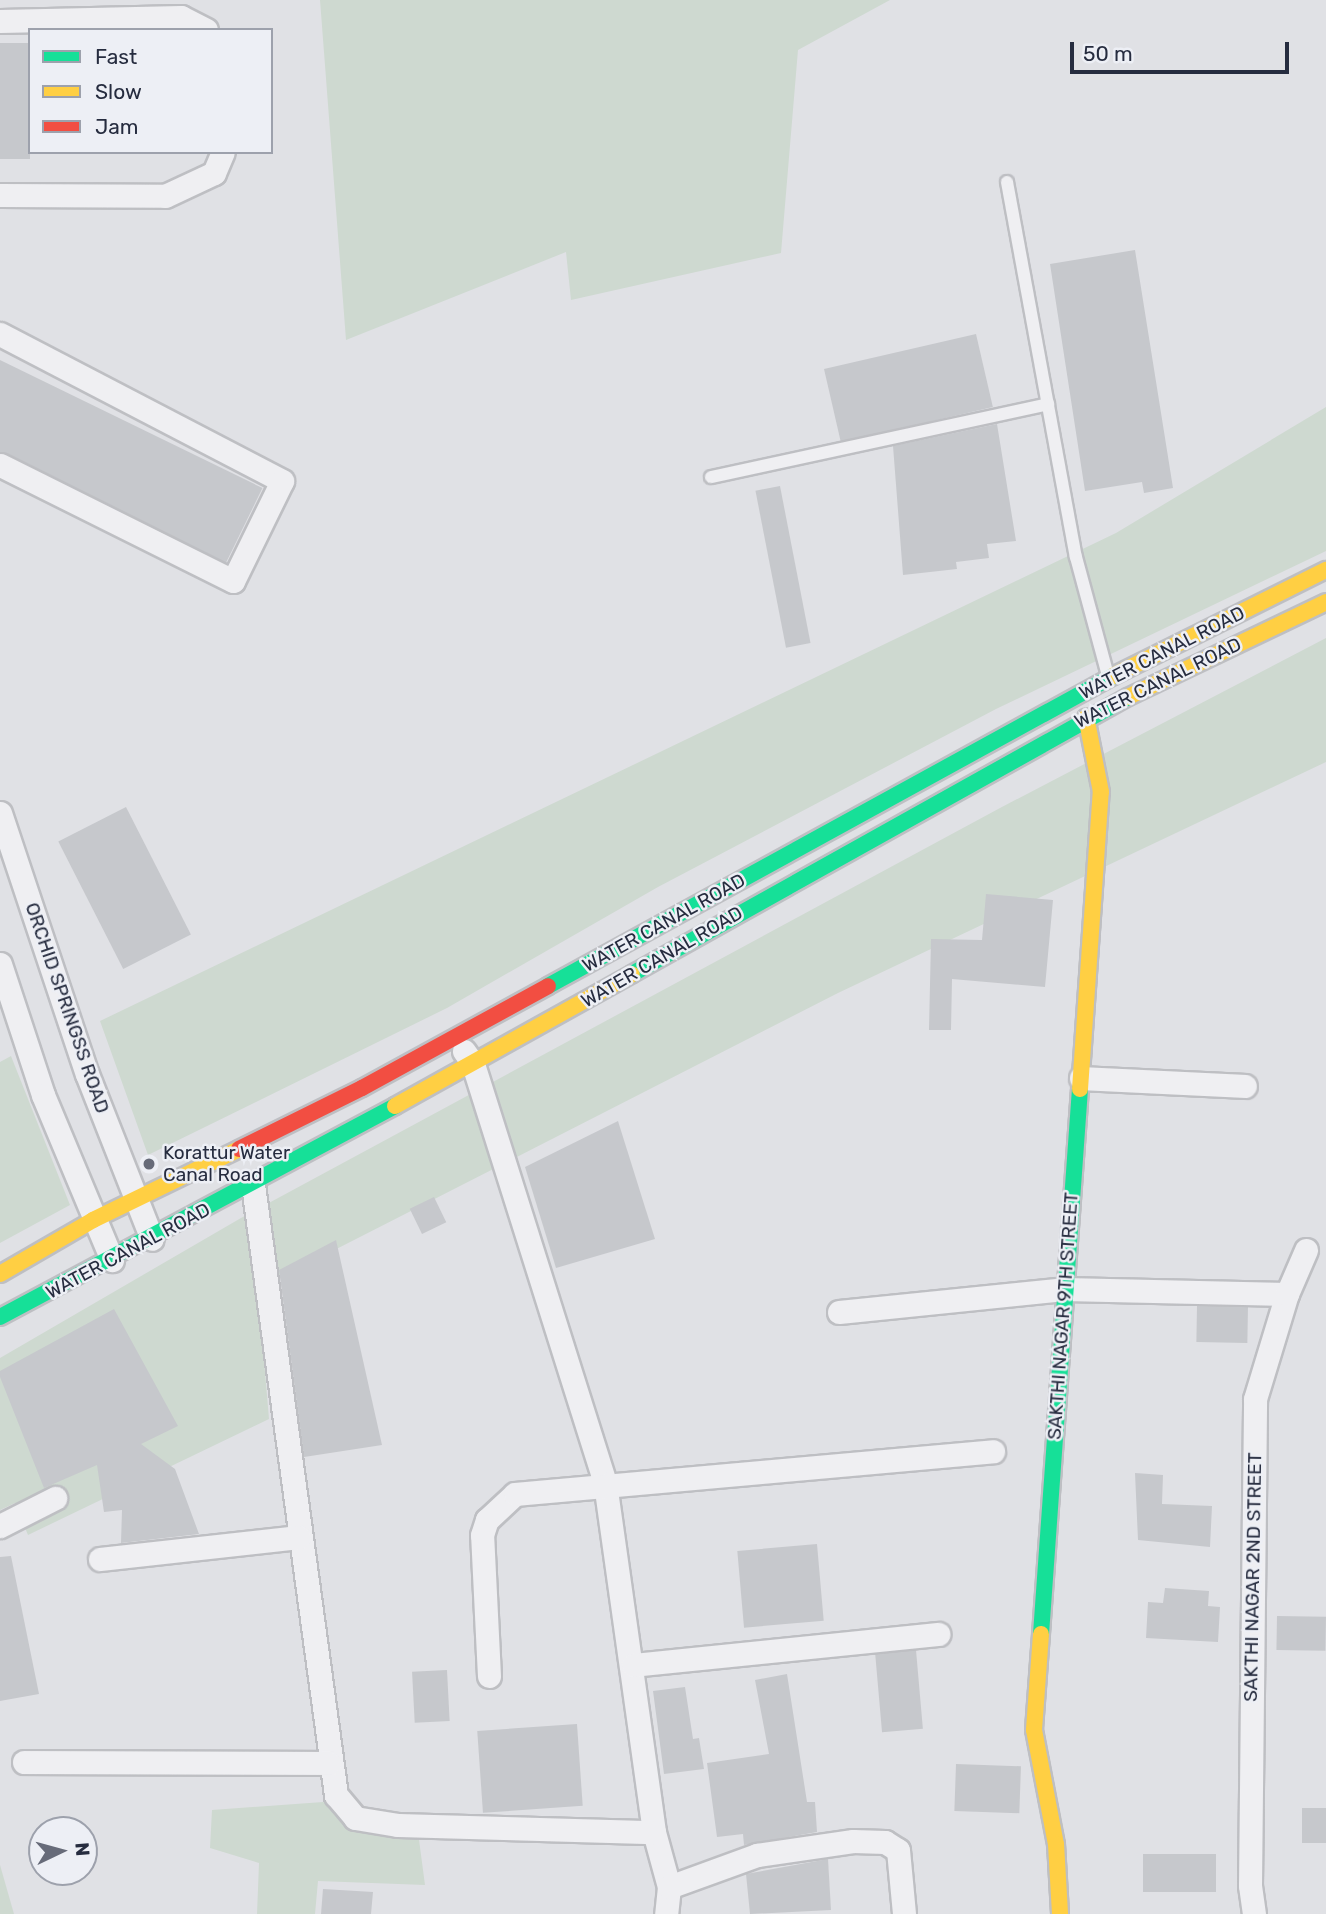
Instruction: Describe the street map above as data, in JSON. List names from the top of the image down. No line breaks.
{"streets":{"main road":["WATER CANAL ROAD","SAKTHI NAGAR 9TH STREET"],"street":["ORCHID SPRINGSS ROAD","SAKTHI NAGAR 2ND STREET"]},"crossings":[["WATER CANAL ROAD","ORCHID SPRINGSS ROAD"],["WATER CANAL ROAD","SAKTHI NAGAR 9TH STREET"]],"places":["Korattur Water Canal Road"],"legend":["Fast","Slow","Jam"],"scale_bar":"50 m","north":"right"}
